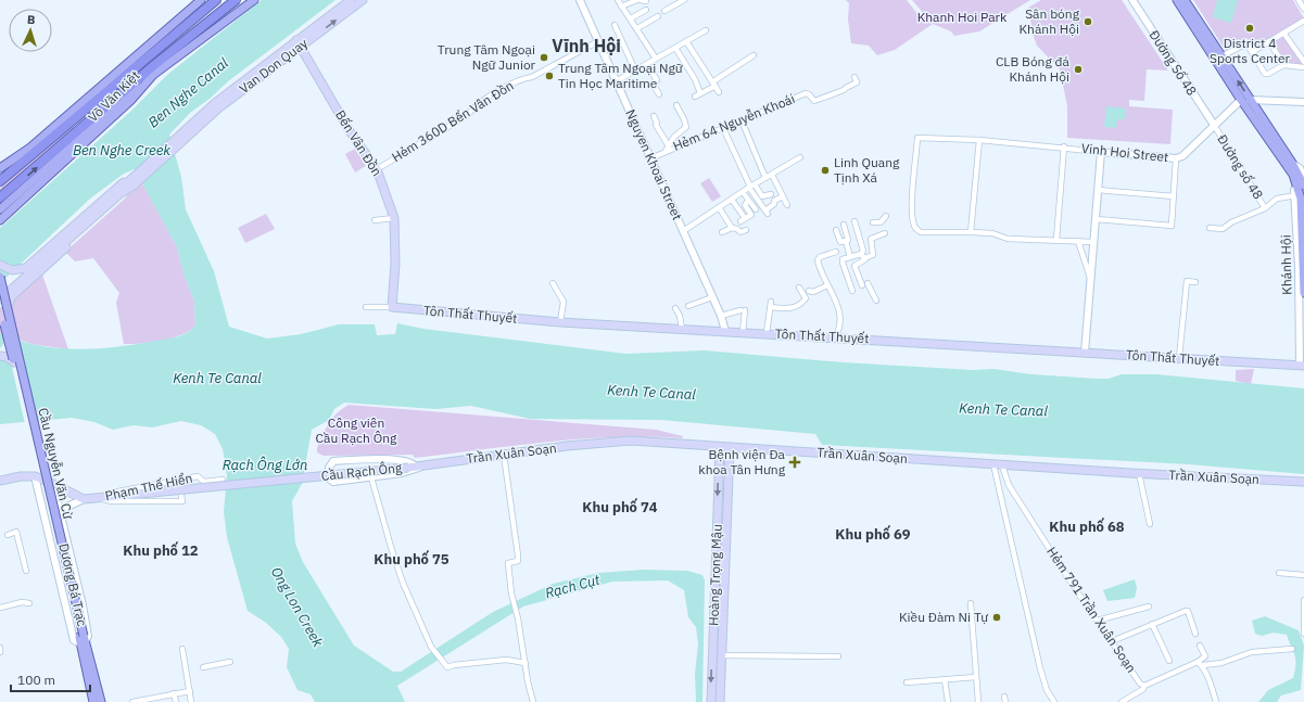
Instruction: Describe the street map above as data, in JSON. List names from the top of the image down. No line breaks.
{"streets":{"highway":["Võ Văn Kiệt"],"main road":["Van Don Quay","Bến Vân Đồn","Khánh Hội","Tôn Thất Thuyết","Trần Xuân Soạn","Cầu Nguyễn Văn Cừ","Cầu Rạch Ông","Phạm Thế Hiển","Hoàng Trọng Mậu","Dương Bá Trạc"],"street":["Đường Số 48","Hẻm 360D Bến Vân Đồn","Hẻm 64 Nguyễn Khoái","Vinh Hoi Street","Nguyen Khoai Street","Đường số 48","Hẻm 791 Trần Xuân Soạn"]},"crossings":[["Đường Số 48","Vinh Hoi Street"],["Đường Số 48","Đường số 48"],["Van Don Quay","Bến Vân Đồn"],["Van Don Quay","Cầu Nguyễn Văn Cừ"],["Hẻm 360D Bến Vân Đồn","Bến Vân Đồn"],["Hẻm 360D Bến Vân Đồn","Nguyen Khoai Street"],["Hẻm 64 Nguyễn Khoái","Nguyen Khoai Street"],["Bến Vân Đồn","Tôn Thất Thuyết"],["Vinh Hoi Street","Đường số 48"],["Vinh Hoi Street","Khánh Hội"],["Nguyen Khoai Street","Tôn Thất Thuyết"],["Khánh Hội","Tôn Thất Thuyết"],["Trần Xuân Soạn","Cầu Rạch Ông"],["Trần Xuân Soạn","Hoàng Trọng Mậu"],["Trần Xuân Soạn","Hẻm 791 Trần Xuân Soạn"],["Cầu Nguyễn Văn Cừ","Dương Bá Trạc"],["Cầu Rạch Ông","Phạm Thế Hiển"]],"districts":["Vĩnh Hội","Khu phố 74","Khu phố 68","Khu phố 69","Khu phố 12","Khu phố 75"],"water":["Ben Nghe Canal","Ben Nghe Creek","Kenh Te Canal","Rạch Ông Lớn","Rạch Cụt","Ong Lon Creek"],"parks":["Khanh Hoi Park","Công viên Cầu Rạch Ông"],"places":{"other":["Sân bóng Khánh Hội","District 4 Sports Center","Trung Tâm Ngoại Ngữ Junior","CLB Bóng đá Khánh Hội","Trung Tâm Ngoại Ngữ Tin Học Maritime","Linh Quang Tịnh Xá","Kiều Đàm Ni Tự"],"health":["Bệnh viện Đa khoa Tân Hưng"]},"scale_bar":"100 m","north":"top"}
